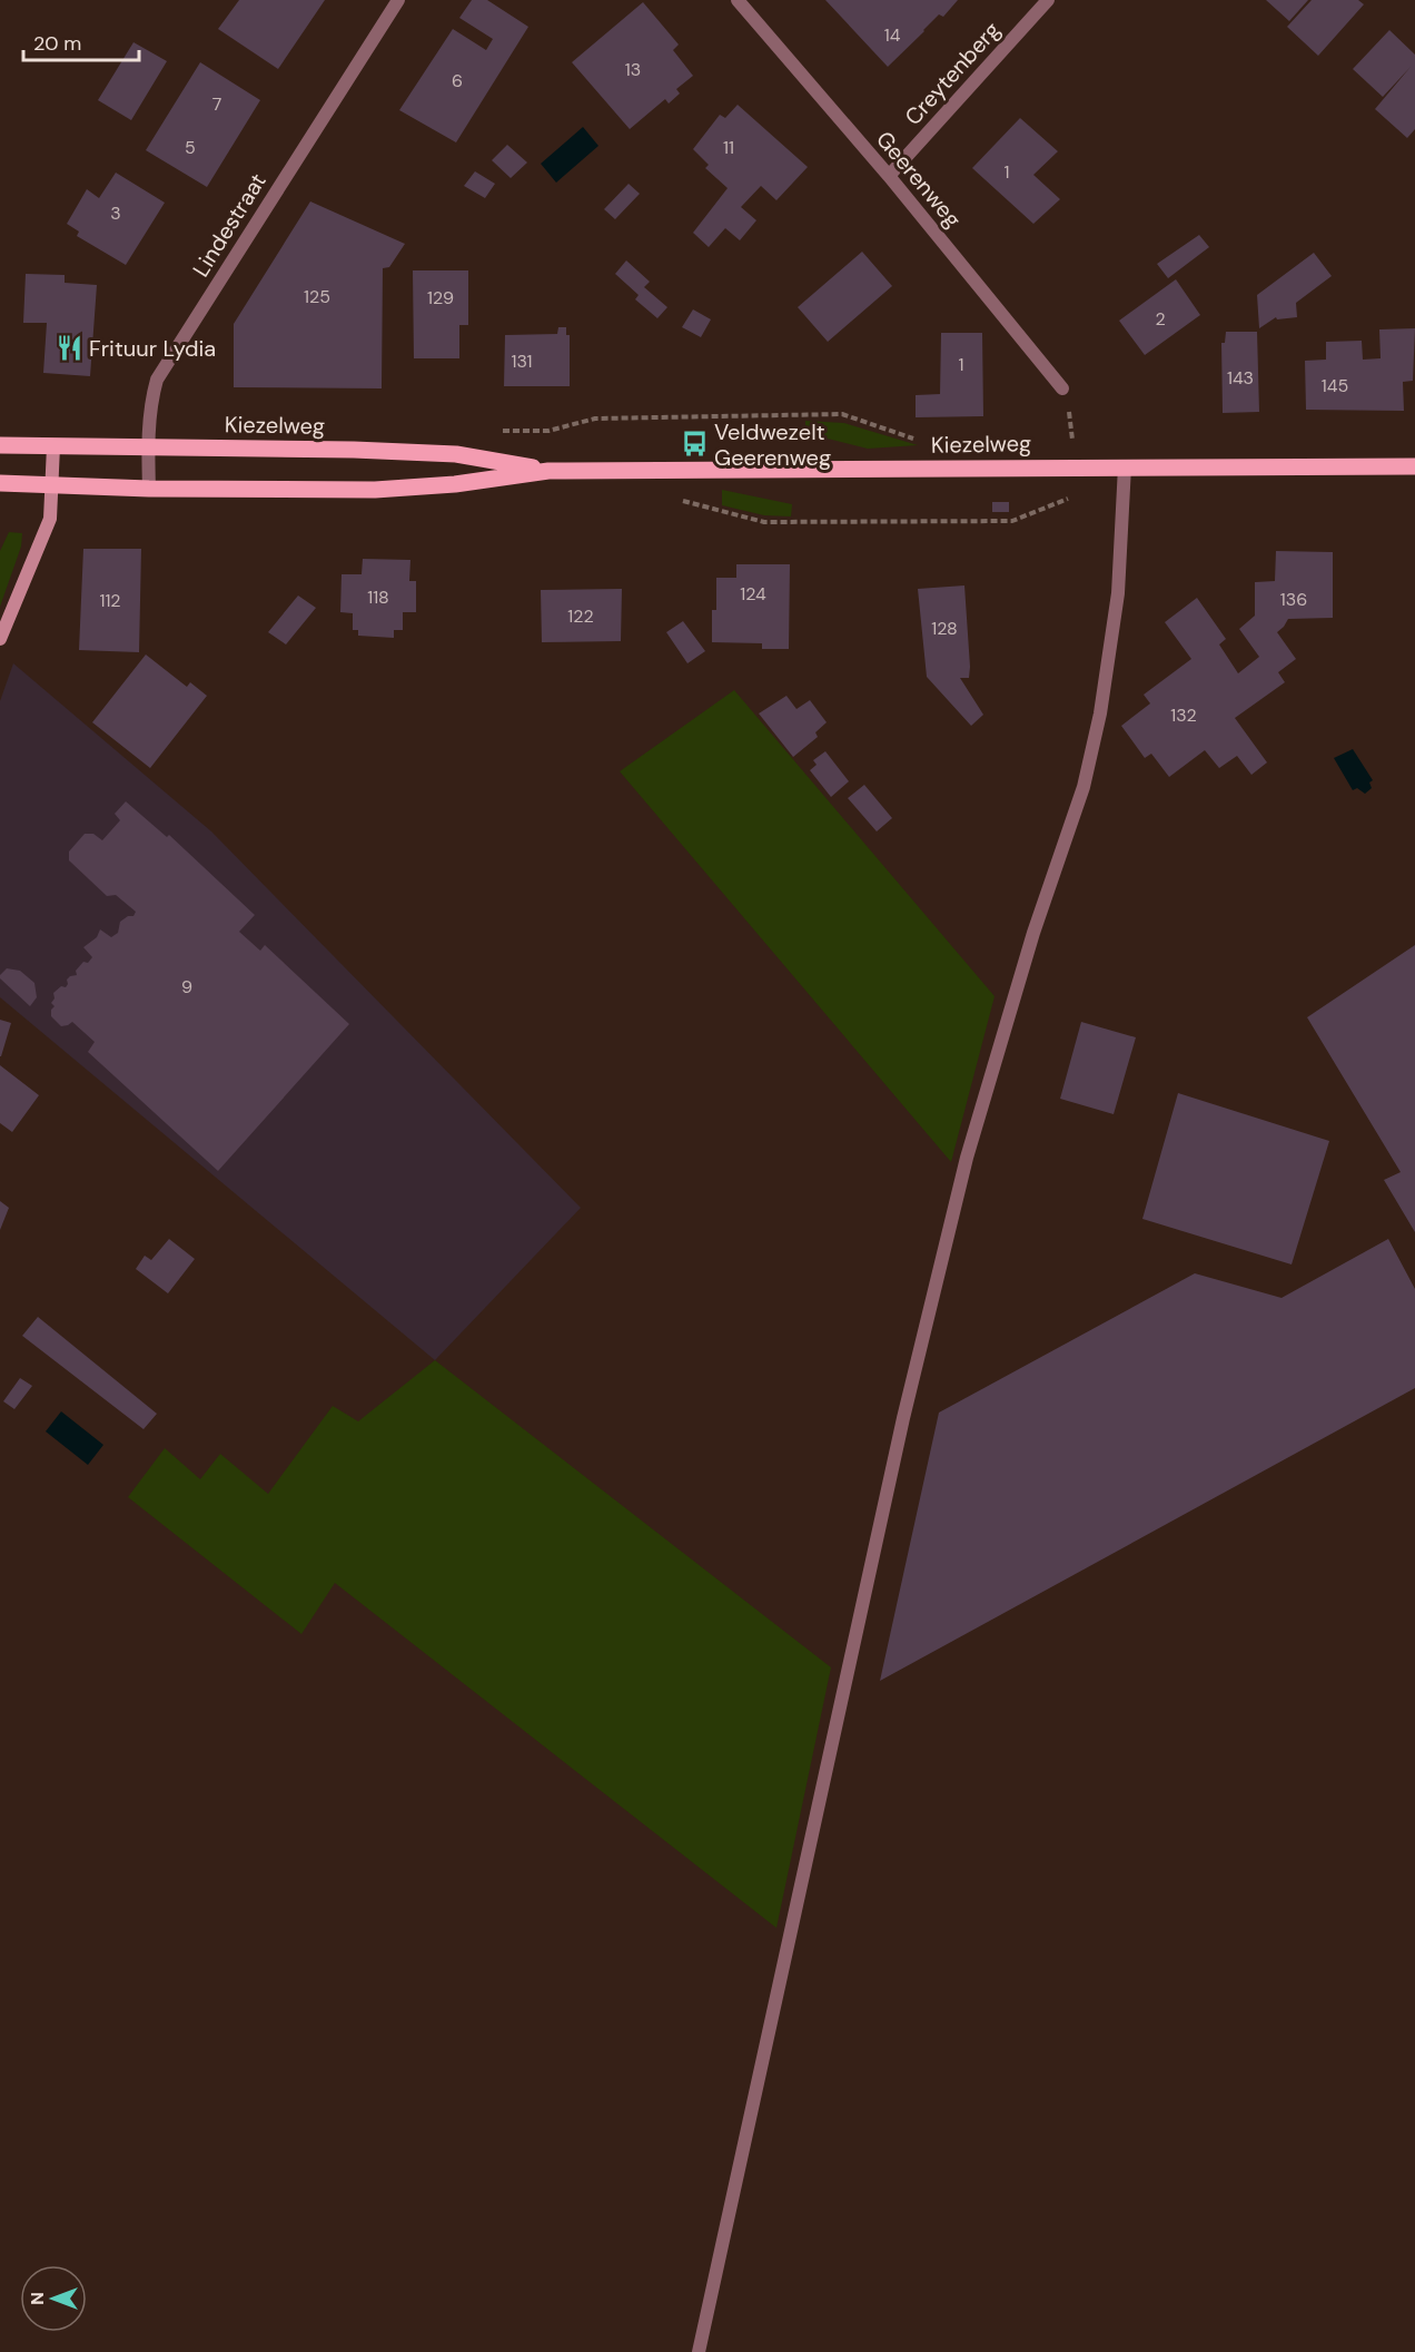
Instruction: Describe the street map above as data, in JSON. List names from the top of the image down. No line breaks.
{"streets":{"main road":["Kiezelweg"],"street":["Creytenberg","Geerenweg","Lindestraat"]},"crossings":[["Creytenberg","Geerenweg"],["Lindestraat","Kiezelweg"]],"places":{"restaurant":["Frituur Lydia"],"bus stop":["Veldwezelt Geerenweg"]},"house_numbers":["14","13","6","7","5","11","1","3","125","129","2","131","1","143","145","124","118","136","112","122","128","132","9"],"scale_bar":"20 m","north":"left"}
